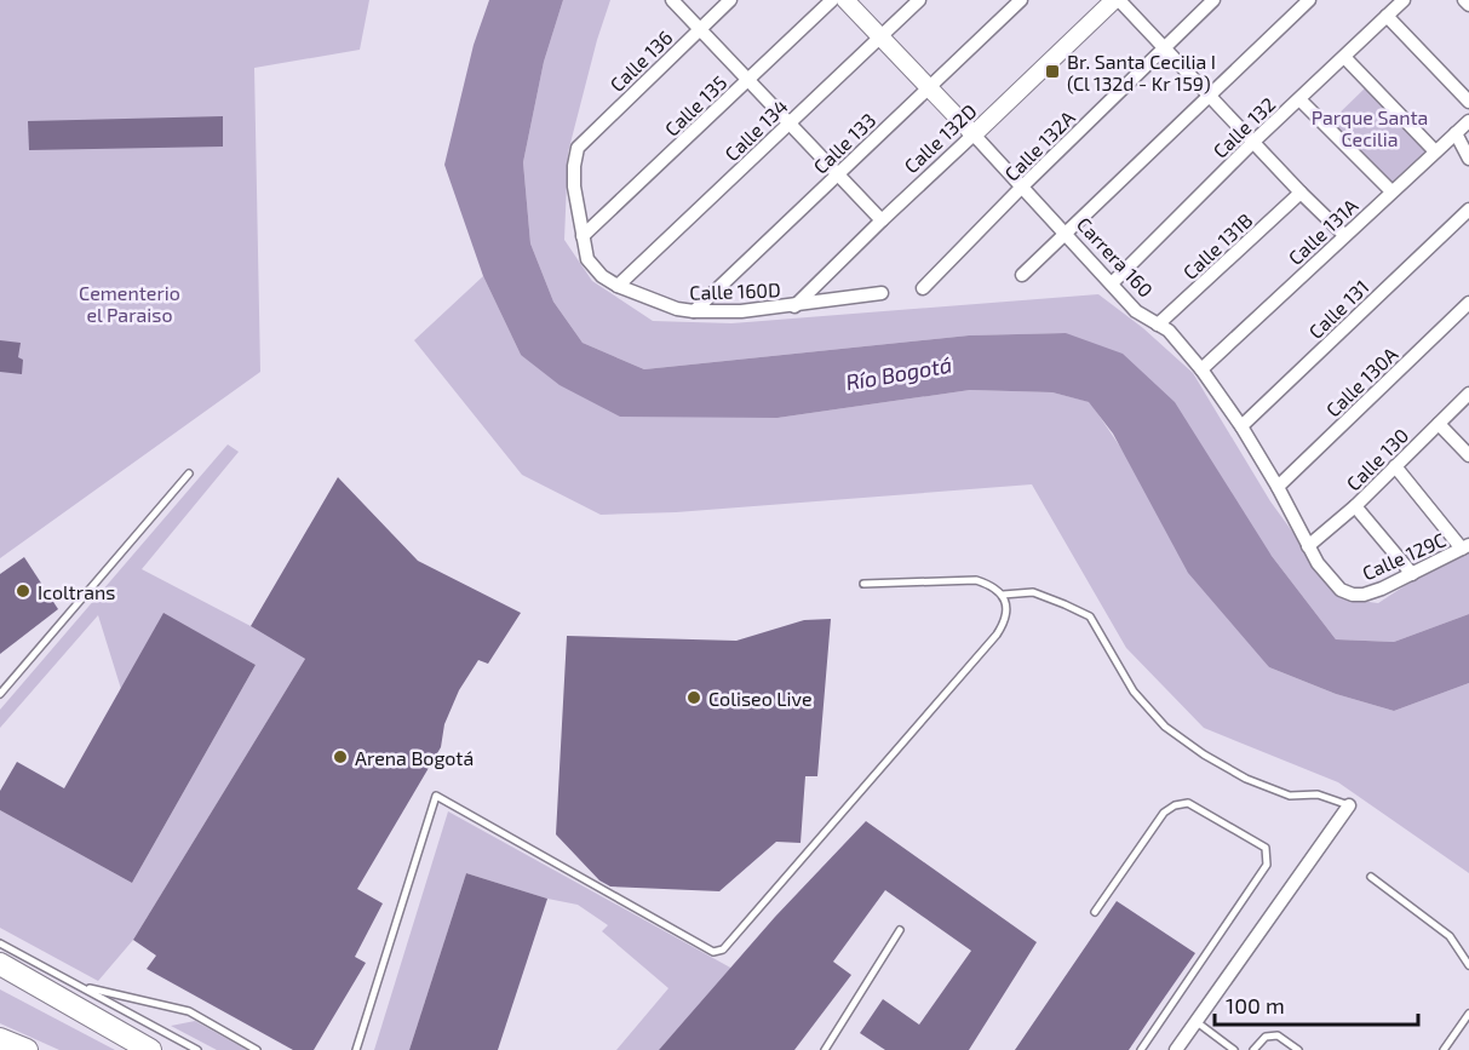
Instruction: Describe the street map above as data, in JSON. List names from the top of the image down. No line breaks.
{"streets":{"street":["Calle 136","Calle 135","Calle 132","Calle 134","Calle 132D","Calle 133","Calle 132A","Calle 131A","Calle 131B","Carrera 160","Calle 160D","Calle 131","Calle 130A","Calle 130","Calle 129C"]},"crossings":[["Calle 136","Calle 160D"],["Calle 135","Calle 160D"],["Calle 132","Carrera 160"],["Calle 134","Carrera 160"],["Calle 134","Calle 160D"],["Calle 132D","Carrera 160"],["Calle 132D","Calle 160D"],["Calle 133","Carrera 160"],["Calle 133","Calle 160D"],["Calle 132A","Carrera 160"],["Calle 131A","Carrera 160"],["Calle 131B","Carrera 160"],["Carrera 160","Calle 131"],["Carrera 160","Calle 130A"],["Carrera 160","Calle 130"],["Carrera 160","Calle 129C"]],"water":["Río Bogotá"],"parks":["Parque Santa Cecilia","Cementerio el Paraiso"],"places":{"transit":["Br. Santa Cecilia I (Cl 132d - Kr 159)"],"other":["Icoltrans","Coliseo Live","Arena Bogotá"]},"scale_bar":"100 m"}
